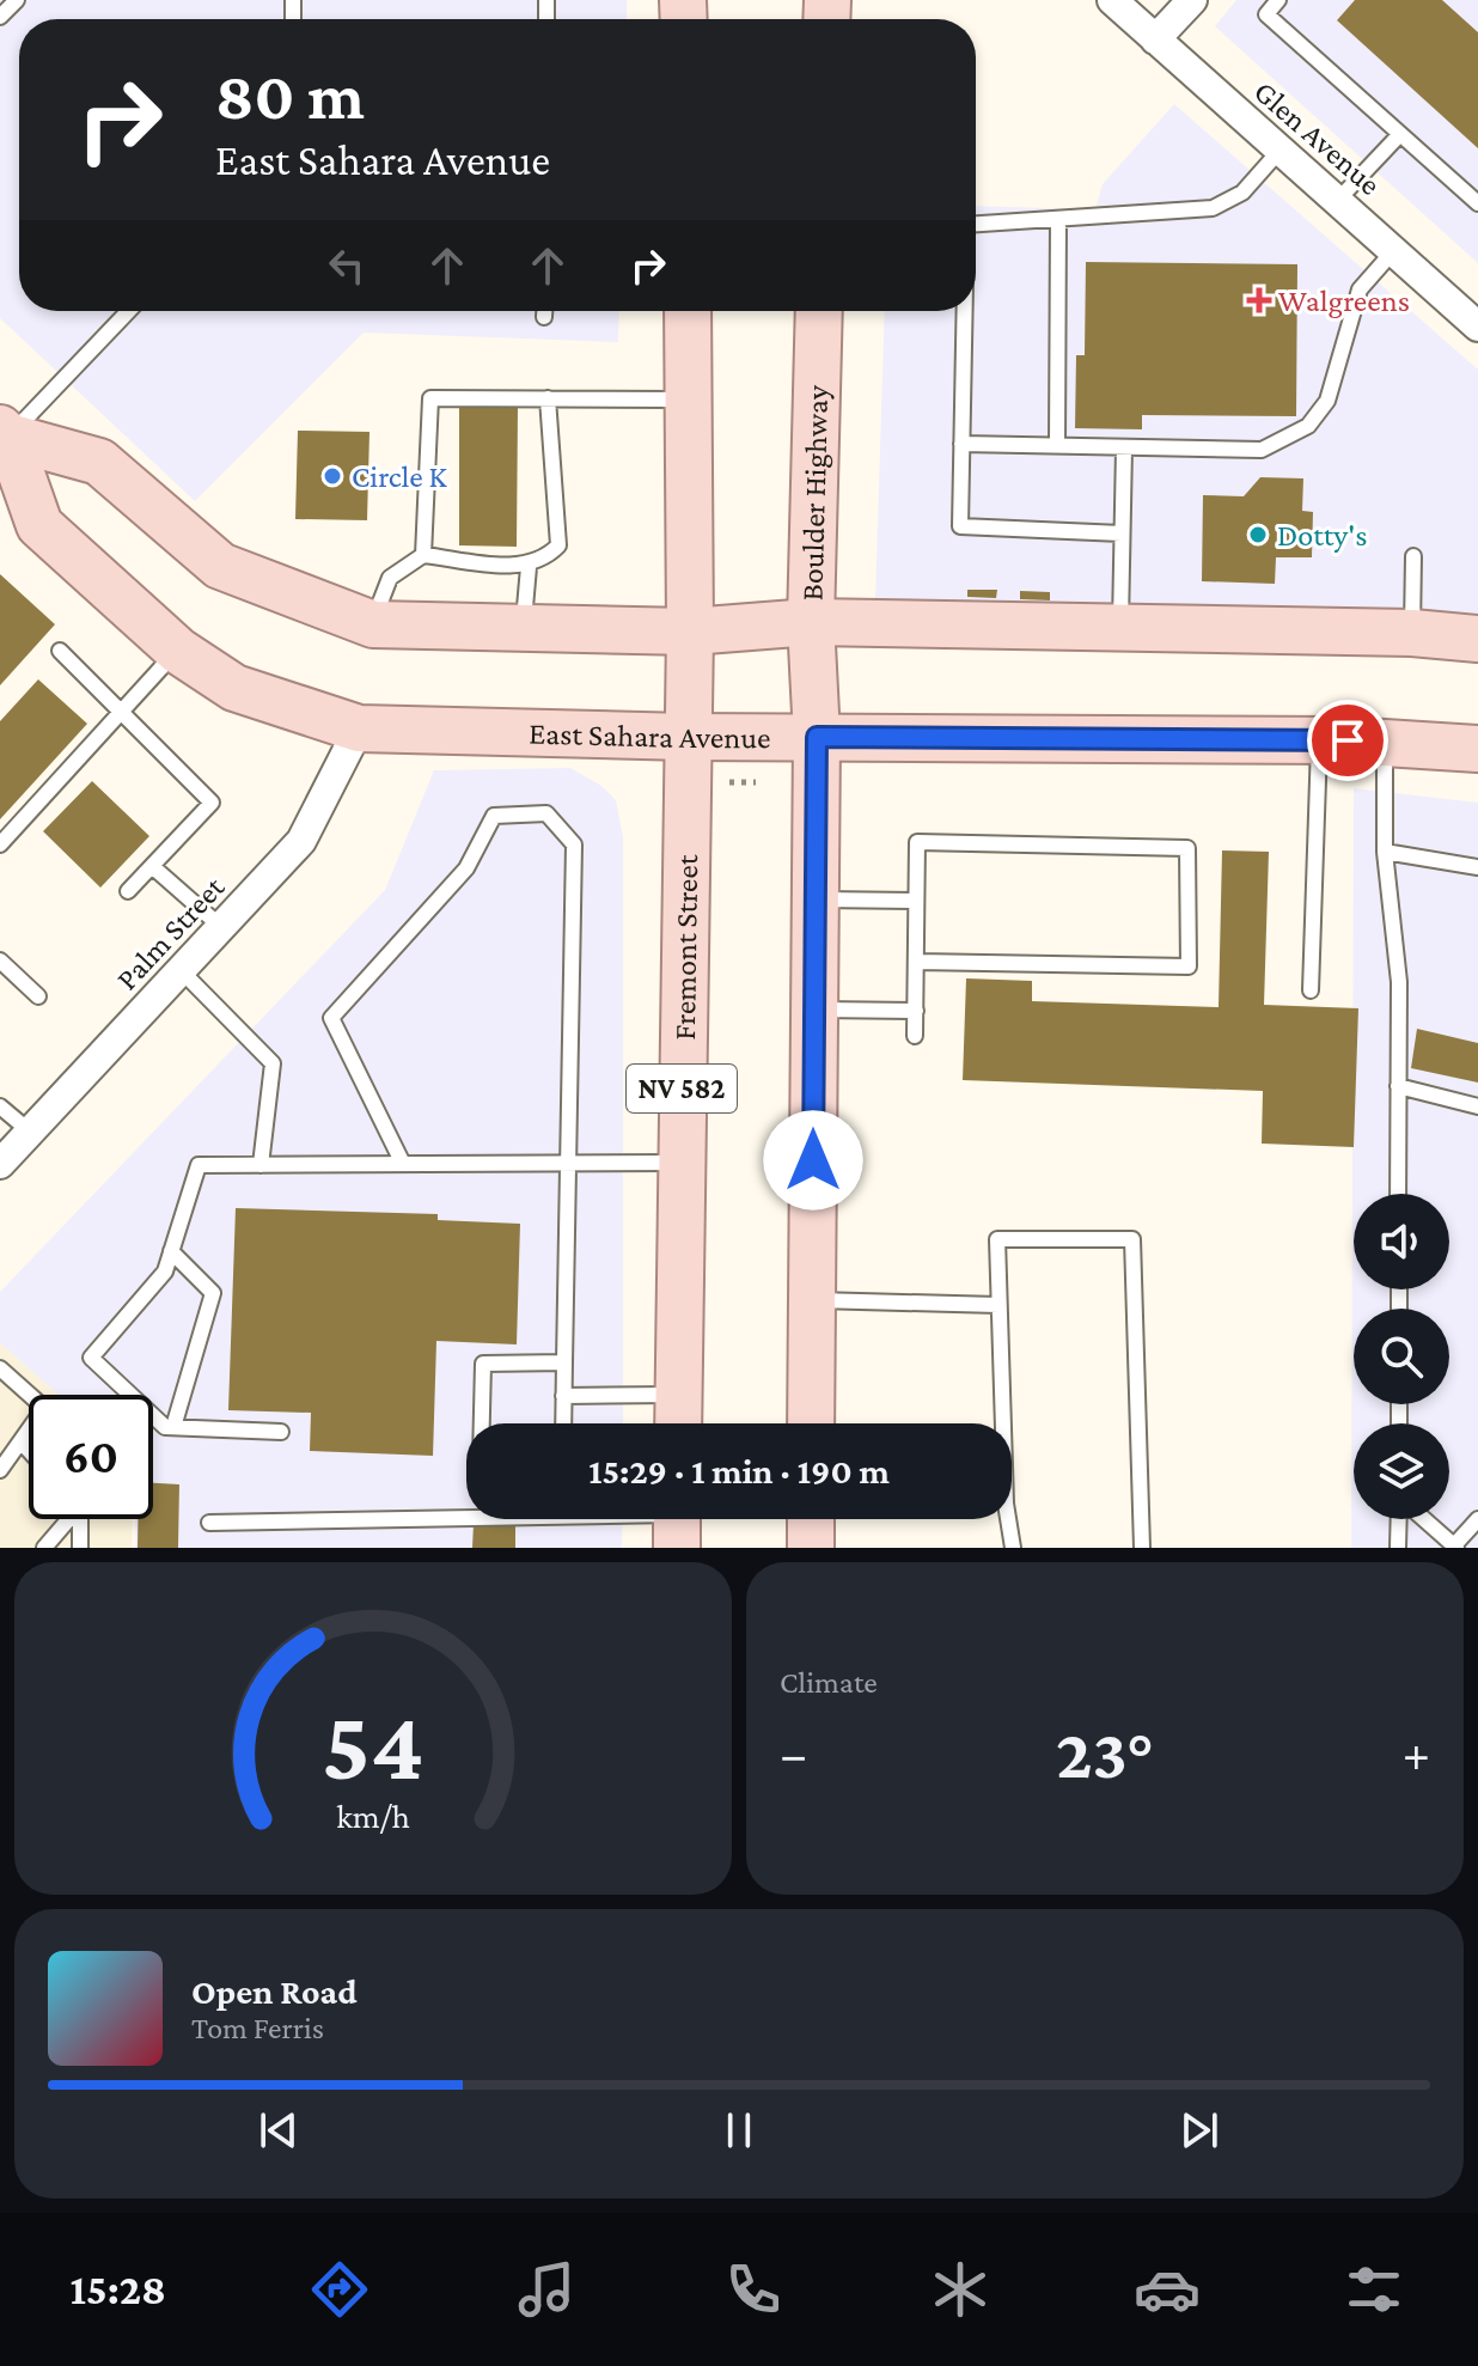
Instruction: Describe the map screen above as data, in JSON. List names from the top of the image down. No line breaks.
{"streets":{"main road":["Boulder Highway","East Sahara Avenue","Fremont Street","NV 582"],"street":["Glen Avenue","Palm Street"]},"crossings":[["Boulder Highway","East Sahara Avenue"],["East Sahara Avenue","Palm Street"],["East Sahara Avenue","Fremont Street"],["Fremont Street","NV 582"]],"places":{"health":["Walgreens"],"other":["Circle K","Dotty's"]},"page":{"turn":["80 m","East Sahara Avenue"],"limit":"60","trip":"15:29 · 1 min · 190 m","tile":"Climate","heat":["−","23°","+"],"song":["Open Road","Tom Ferris"],"tabs":"15:28","gauge":["54","km/h"]}}
